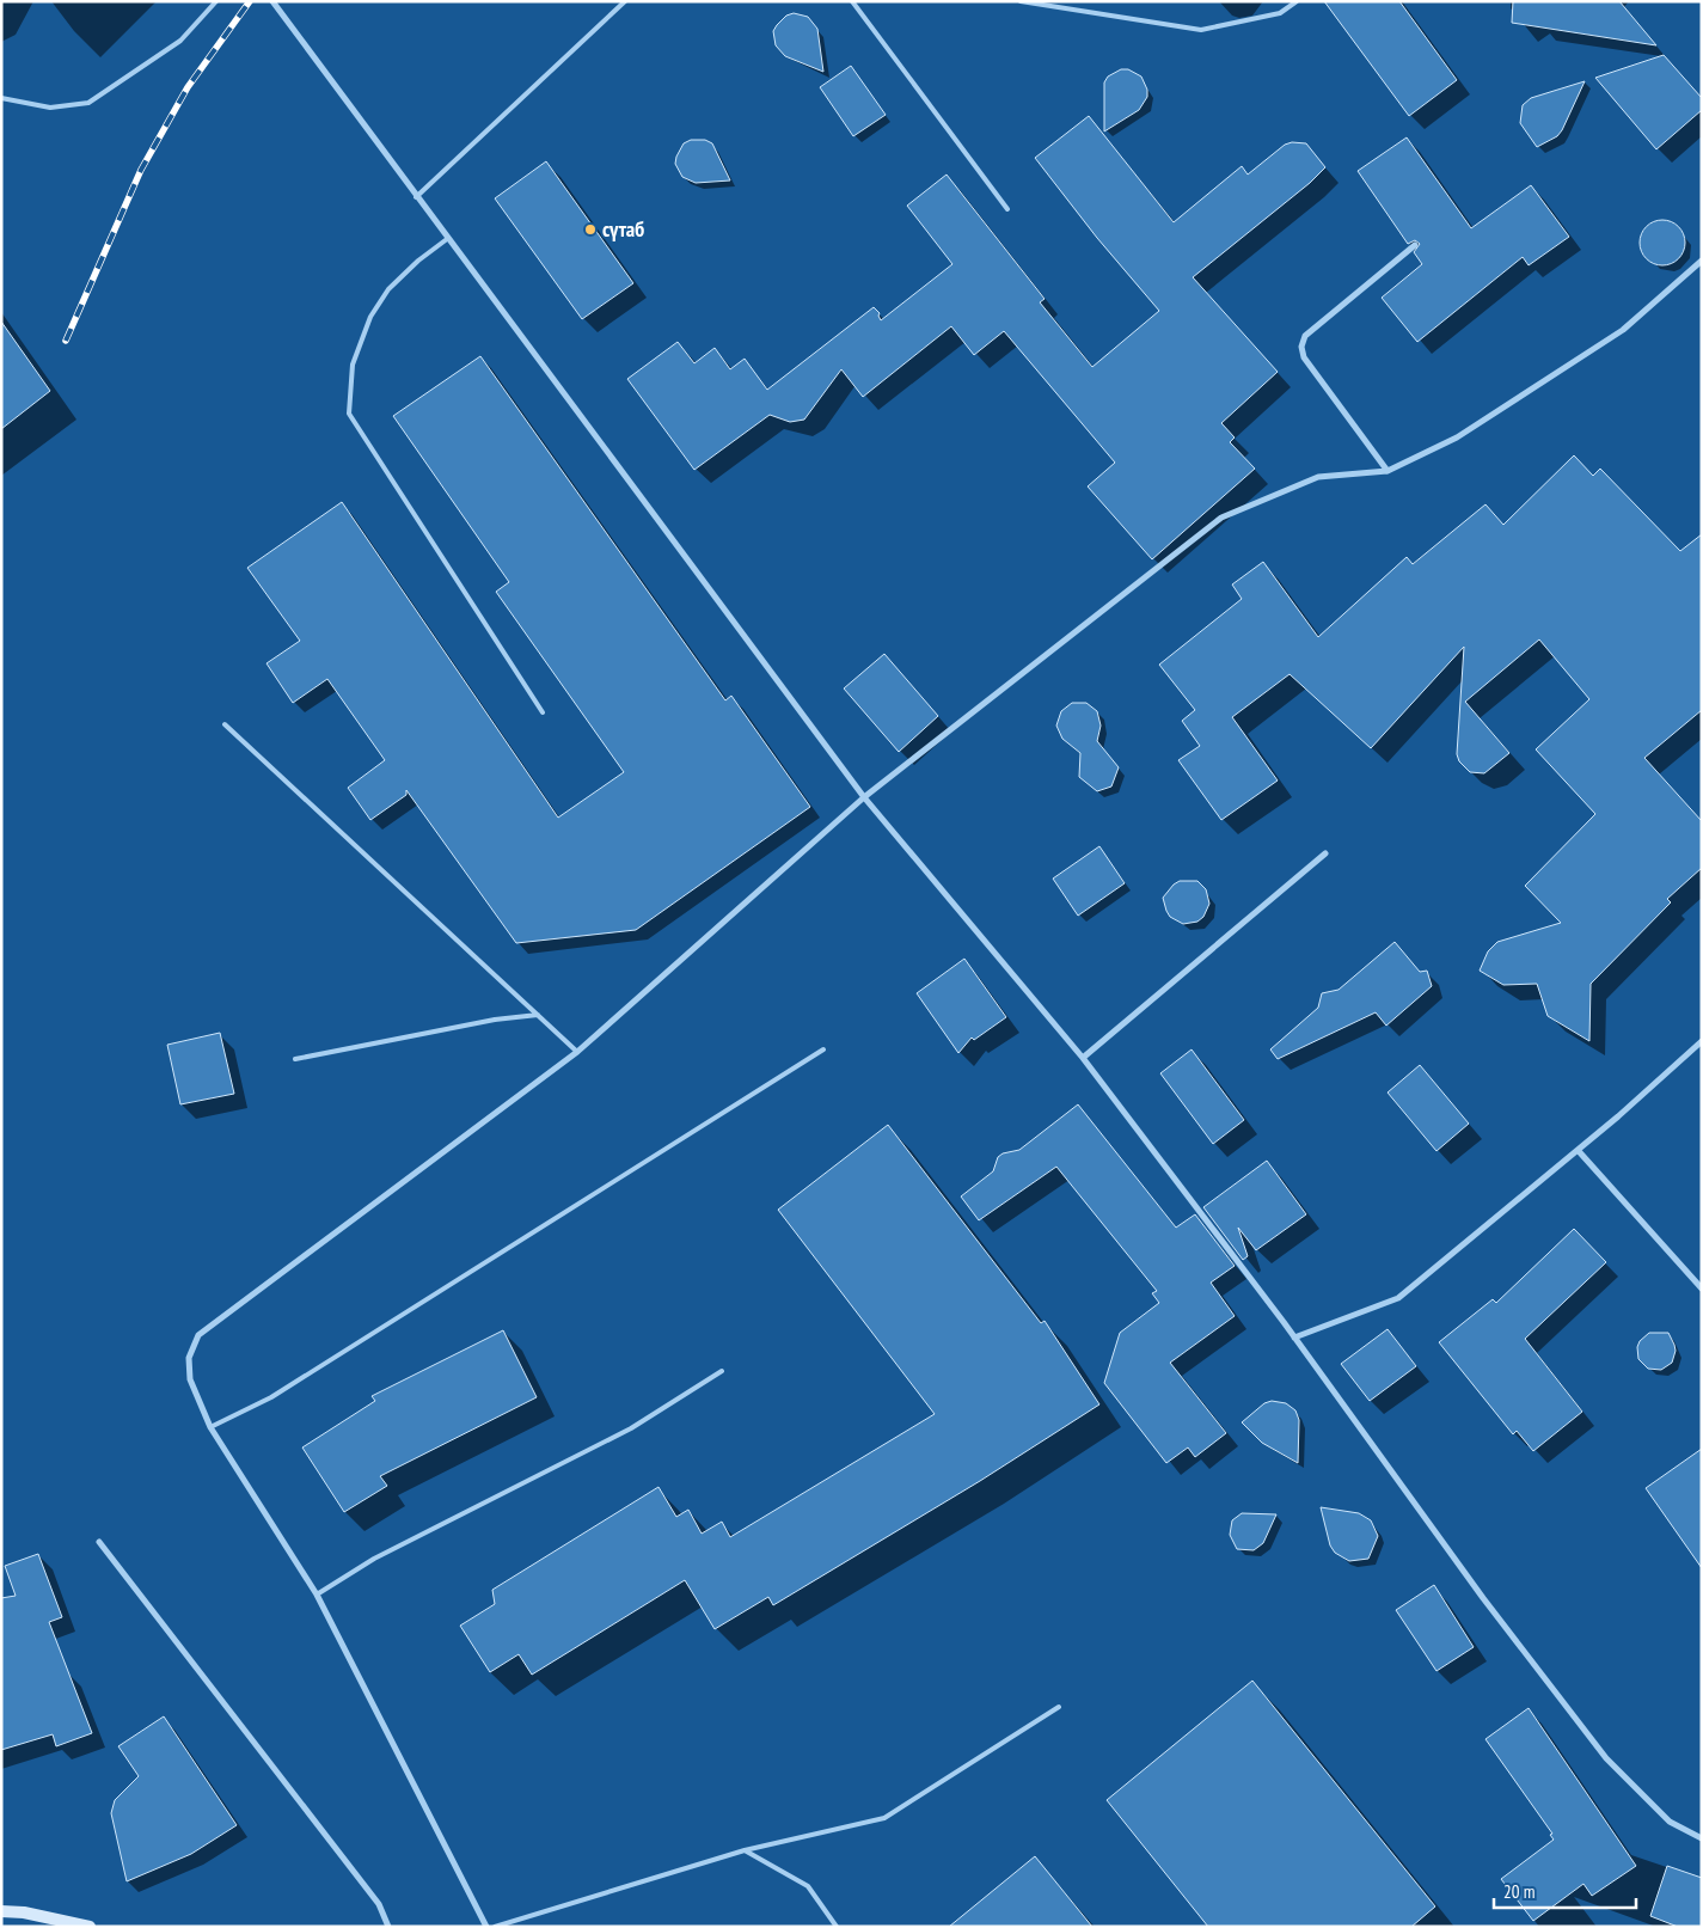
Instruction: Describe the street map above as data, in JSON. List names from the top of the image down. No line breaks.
{"places":["сүтаб"],"scale_bar":"20 m"}
